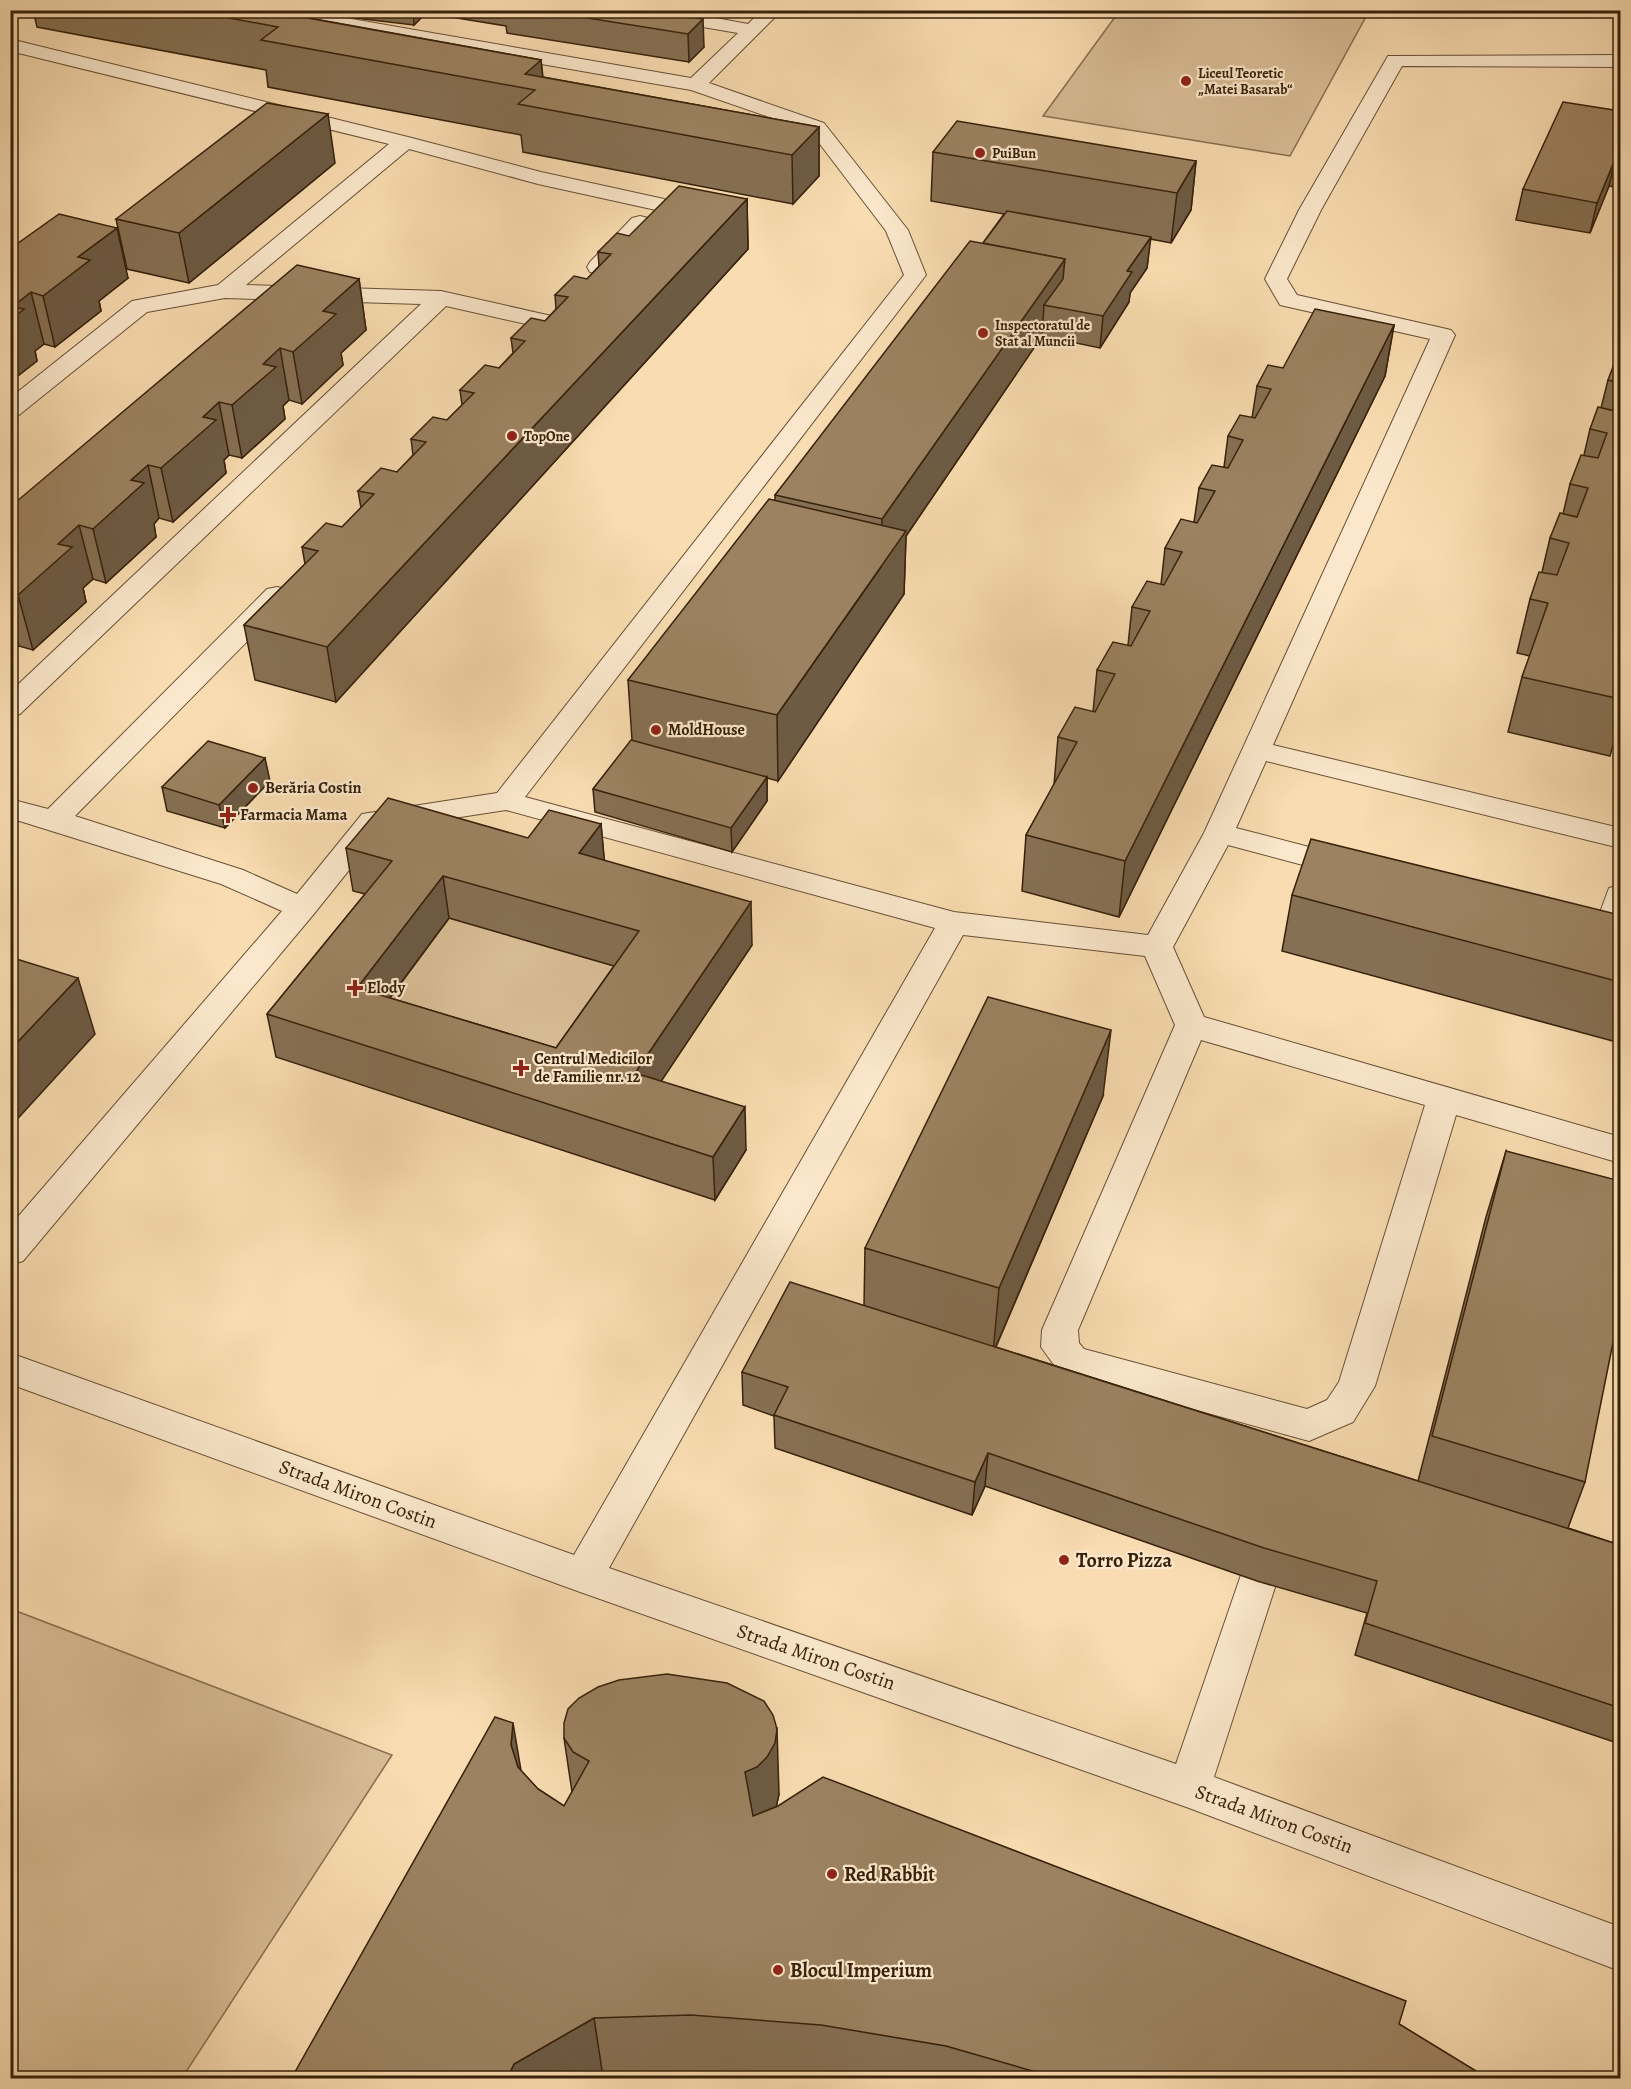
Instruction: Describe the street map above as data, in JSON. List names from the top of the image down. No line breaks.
{"streets":{"street":["Strada Miron Costin"]},"places":{"other":["Liceul Teoretic „Matei Basarab“","PuiBun","Inspectoratul de Stat al Muncii","TopOne","MoldHouse","Berăria Costin","Torro Pizza","Red Rabbit","Blocul Imperium"],"health":["Farmacia Mama","Elody","Centrul Medicilor de Familie nr. 12"]}}
